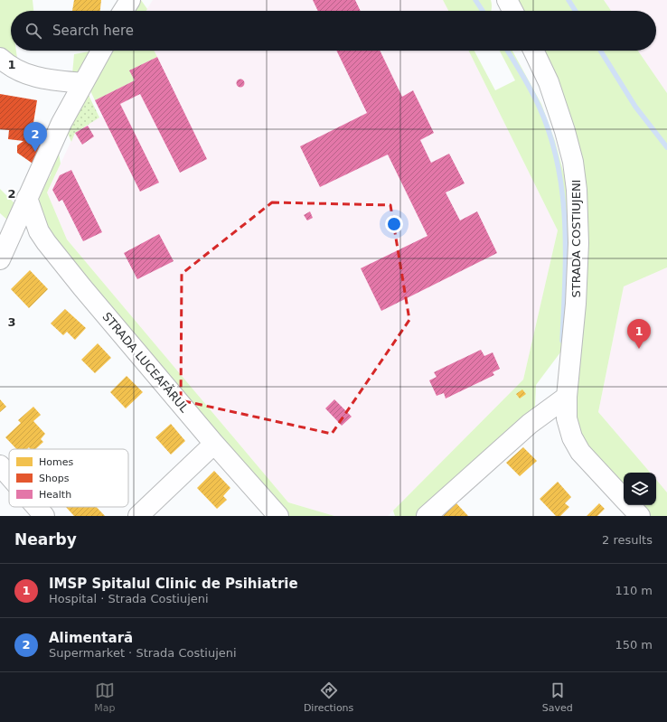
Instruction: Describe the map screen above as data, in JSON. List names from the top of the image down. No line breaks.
{"streets":{"street":["STRADA COSTIUJENI","STRADA LUCEAFĂRUL"]},"legend":["Homes","Shops","Health"],"page":{"search":"Search here","pins":["2","1"],"heading":["Nearby","2 results"],"list":[{"mark":"1","name":"IMSP Spitalul Clinic de Psihiatrie","note":"Hospital · Strada Costiujeni","value":"110 m"},{"mark":"2","name":"Alimentară","note":"Supermarket · Strada Costiujeni","value":"150 m"}],"nav":["Map","Directions","Saved"]},"grid":{"rows":["1","2","3"]}}
